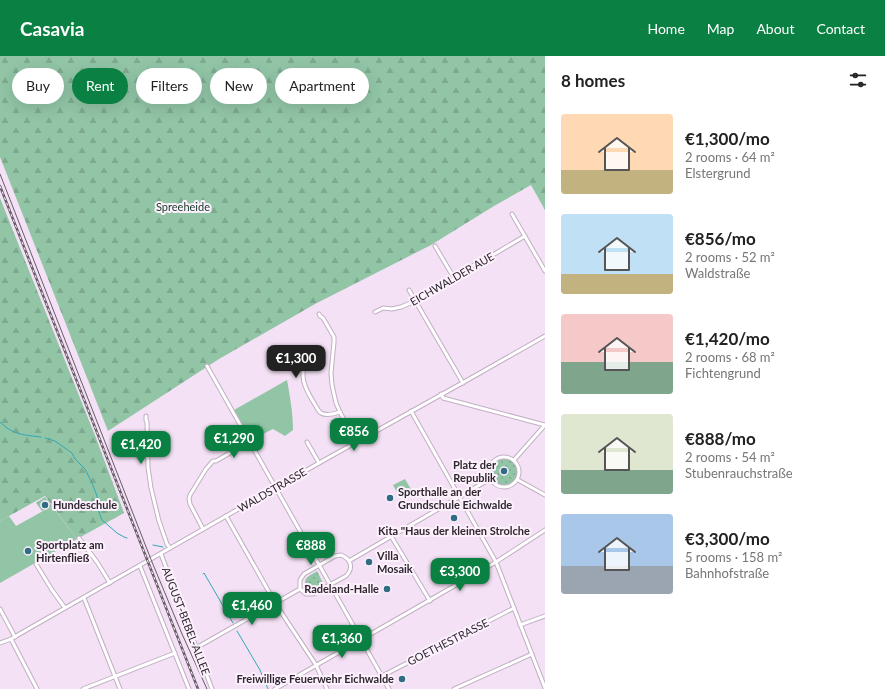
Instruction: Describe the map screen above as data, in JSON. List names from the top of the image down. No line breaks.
{"streets":{"street":["EICHWALDER AUE","WALDSTRASSE","AUGUST-BEBEL-ALLEE","GOETHESTRASSE"]},"crossings":[["WALDSTRASSE","AUGUST-BEBEL-ALLEE"]],"parks":["Spreeheide"],"places":["Platz der Republik","Sporthalle an der Grundschule Eichwalde","Hundeschule","Kita \"Haus der kleinen Strolche","Sportplatz am Hirtenfließ","Villa Mosaik","Radeland-Halle","Freiwillige Feuerwehr Eichwalde"],"page":{"header":"Casavia","nav":["Home","Map","About","Contact"],"heading":"8 homes","chip":["Buy","Rent","Filters","New","Apartment"],"list":[{"name":"€1,300/mo","note":"2 rooms · 64 m² · Elstergrund"},{"name":"€856/mo","note":"2 rooms · 52 m² · Waldstraße"},{"name":"€1,420/mo","note":"2 rooms · 68 m² · Fichtengrund"},{"name":"€888/mo","note":"2 rooms · 54 m² · Stubenrauchstraße"},{"name":"€3,300/mo","note":"5 rooms · 158 m² · Bahnhofstraße"}],"price":["€1,300","€856","€1,290","€1,420","€888","€3,300","€1,460","€1,360"]}}
